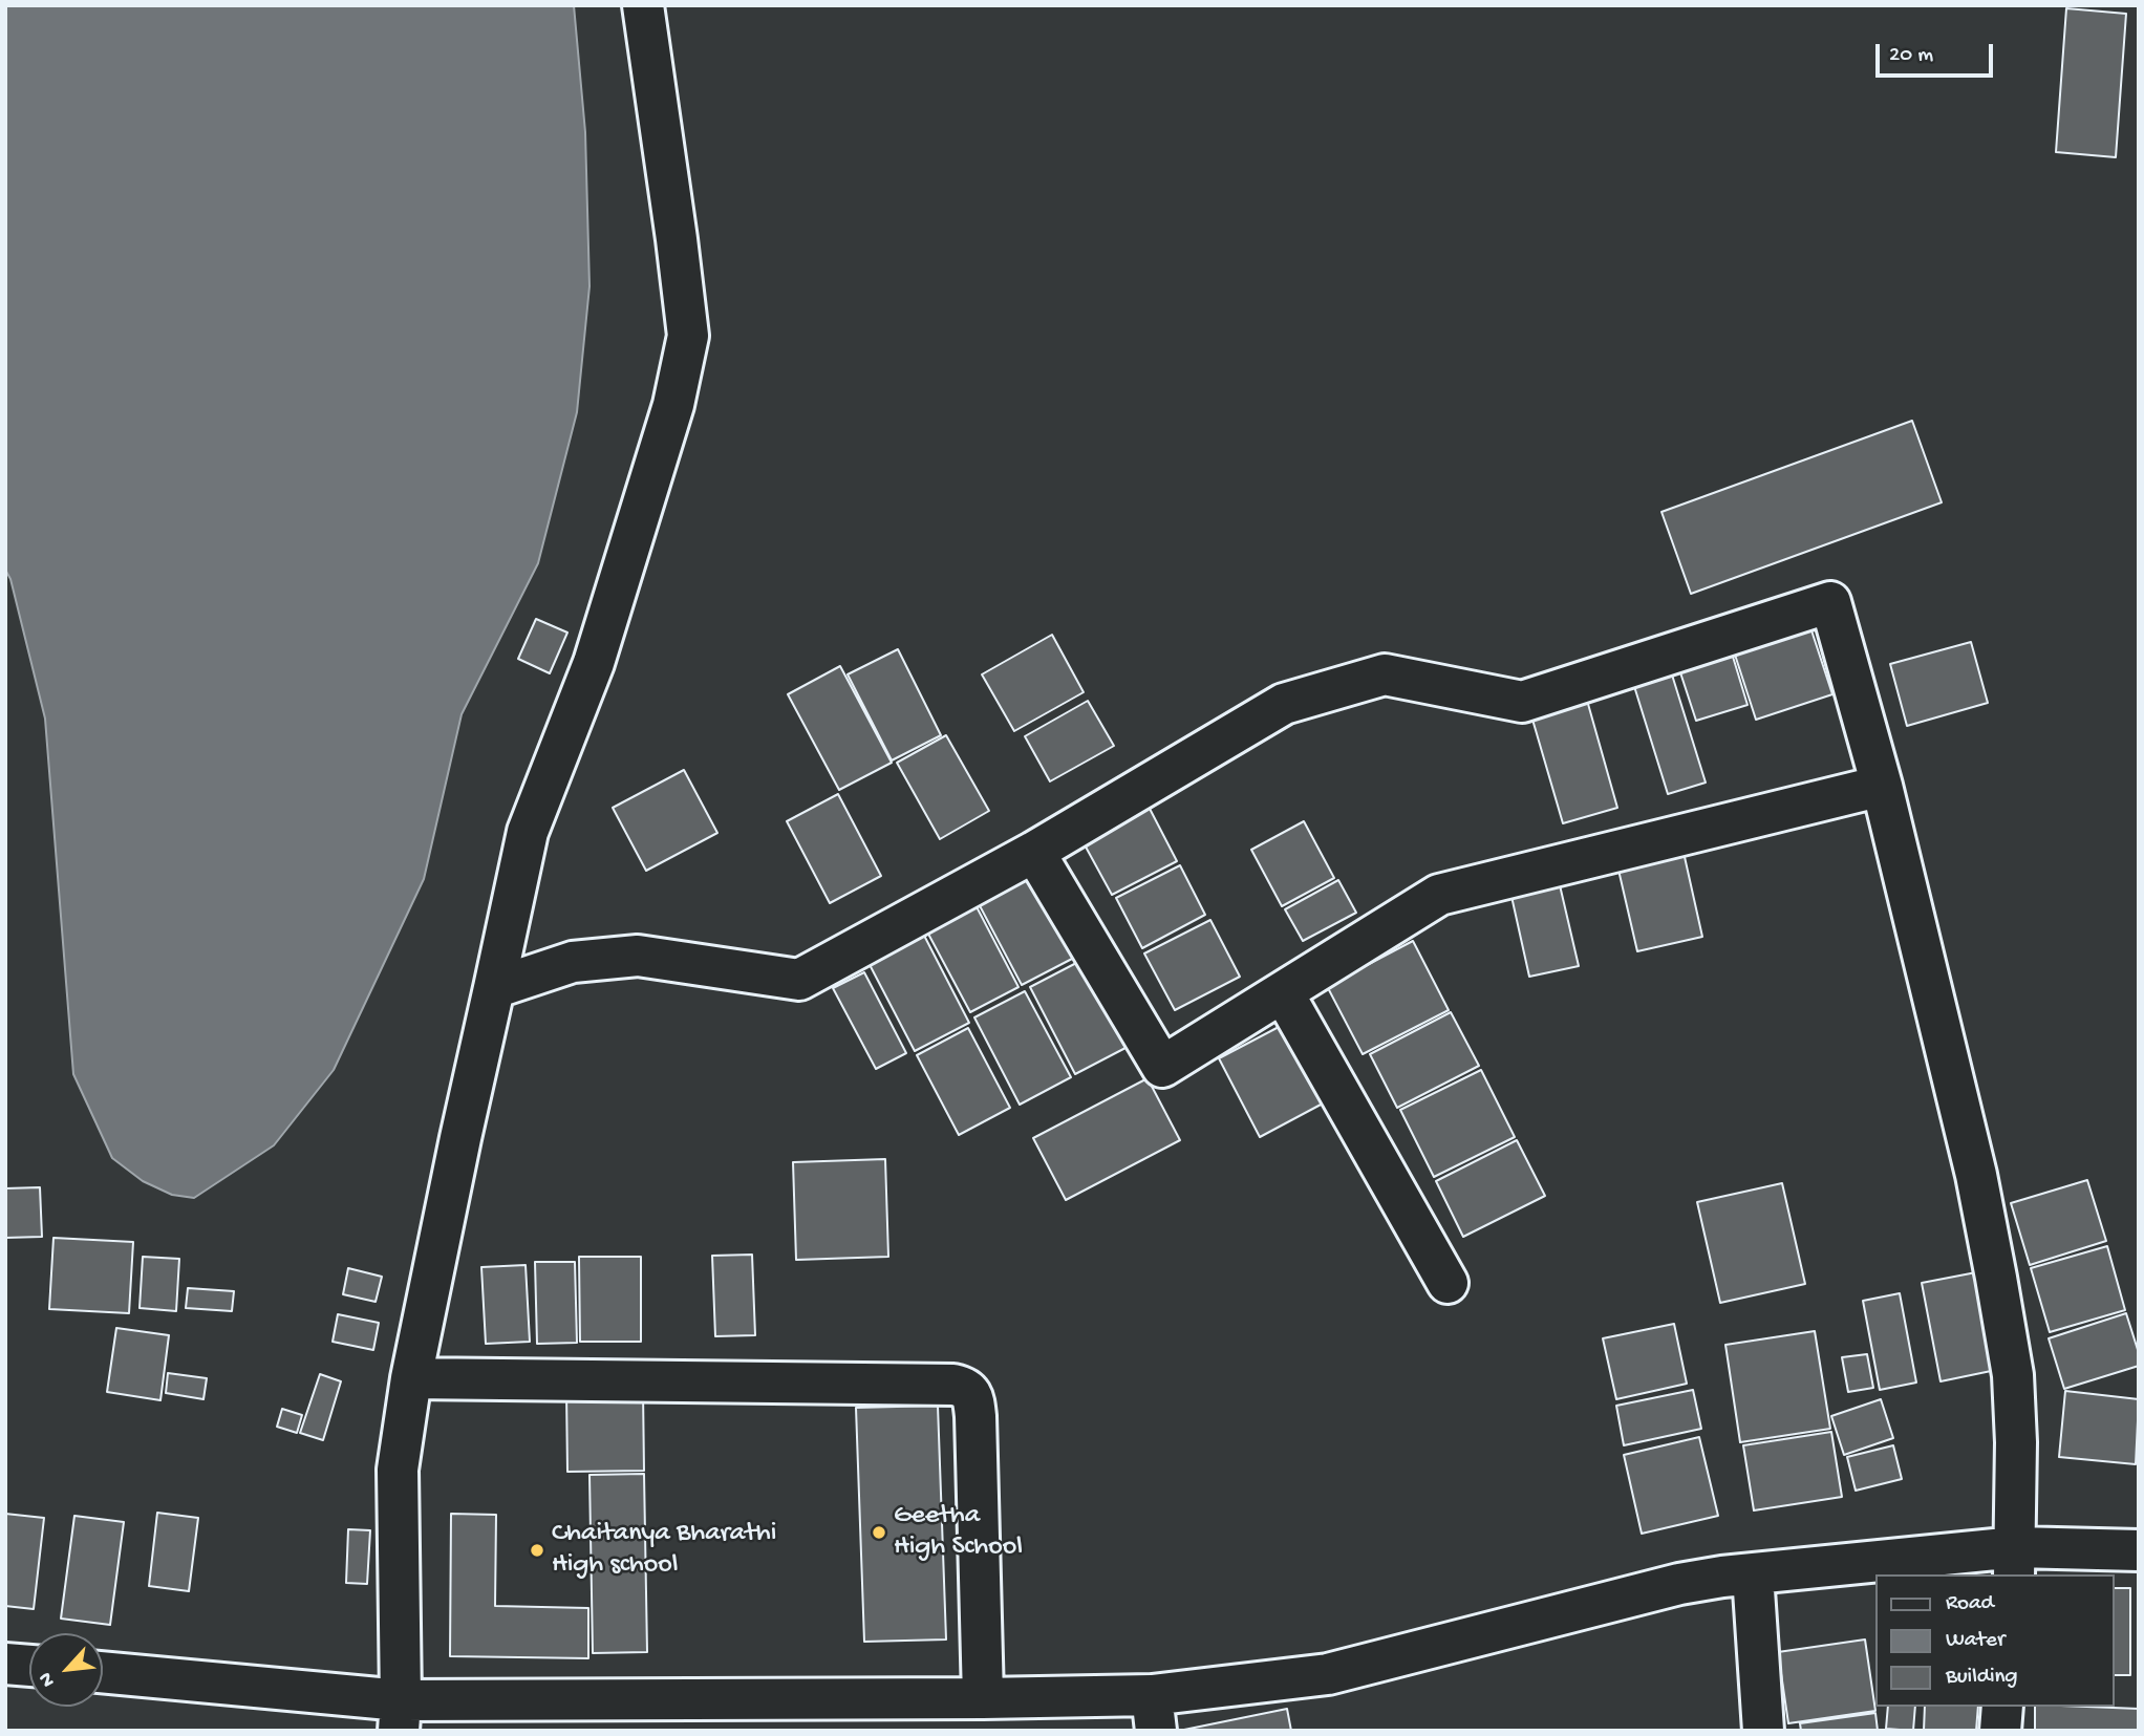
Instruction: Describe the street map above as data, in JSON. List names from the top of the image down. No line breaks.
{"places":["Geetha High School","Chaitanya Bharathi High school"],"legend":["Road","Water","Building"],"scale_bar":"20 m","north":"bottom left"}
